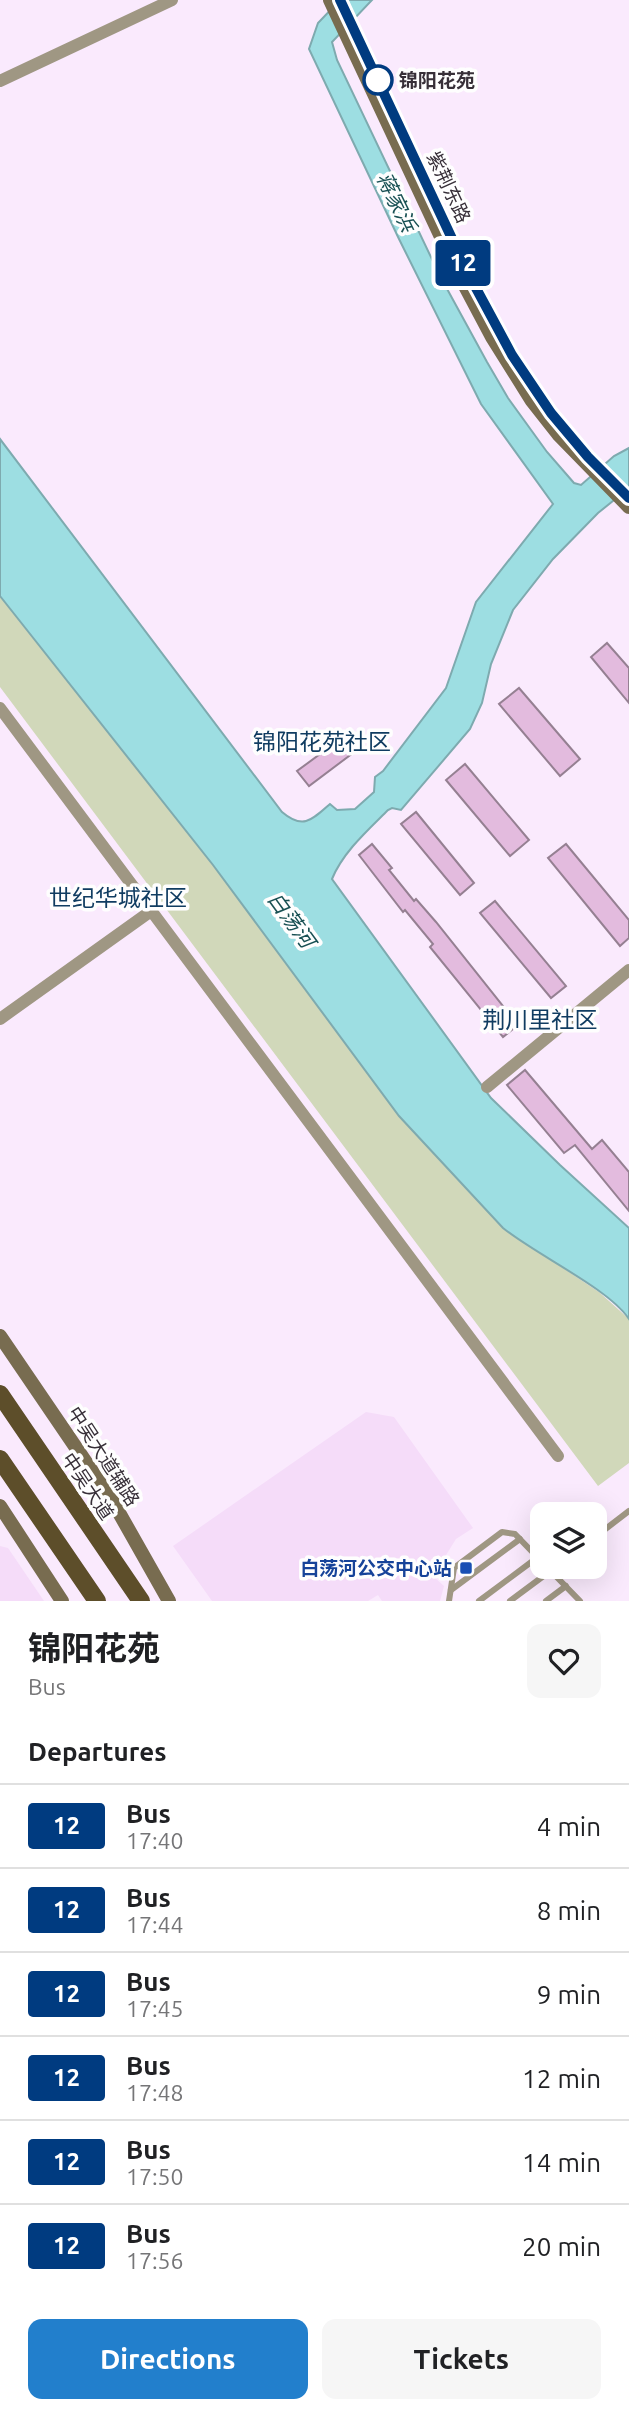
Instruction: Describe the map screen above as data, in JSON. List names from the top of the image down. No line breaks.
{"streets":{"main road":["中吴大道"],"street":["紫荆东路","中吴大道辅路"]},"districts":["锦阳花苑社区","世纪华城社区","荆川里社区"],"water":["蒋家浜","白荡河"],"places":{"other":["锦阳花苑"],"transit":["白荡河公交中心站"]},"lines":["bus line 12"],"page":{"on_map":"12","heading":[["锦阳花苑","Bus"],"Departures"],"list":[{"mark":"12","name":"Bus","note":"17:40","value":"4 min"},{"mark":"12","name":"Bus","note":"17:44","value":"8 min"},{"mark":"12","name":"Bus","note":"17:45","value":"9 min"},{"mark":"12","name":"Bus","note":"17:48","value":"12 min"},{"mark":"12","name":"Bus","note":"17:50","value":"14 min"},{"mark":"12","name":"Bus","note":"17:56","value":"20 min"}],"buttons":["Directions","Tickets"]}}
